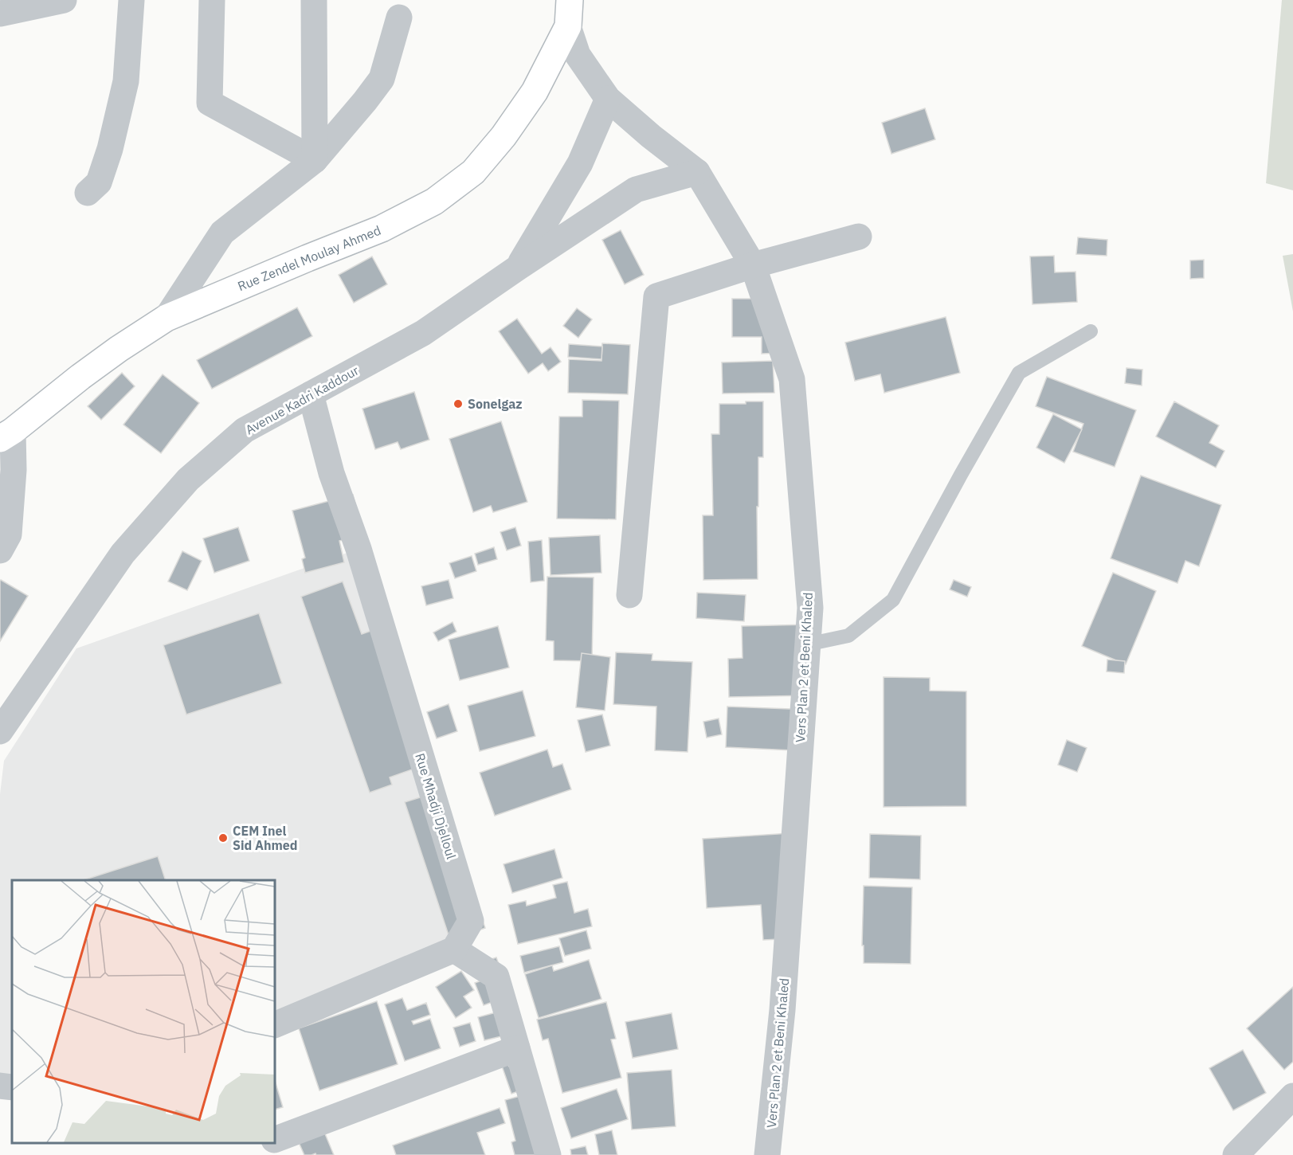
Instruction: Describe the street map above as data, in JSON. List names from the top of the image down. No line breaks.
{"streets":{"main road":["Rue Zendel Moulay Ahmed"],"street":["Avenue Kadri Kaddour","Vers Plan 2 et Beni Khaled","Rue Mhadji Djelloul"]},"crossings":[["Avenue Kadri Kaddour","Vers Plan 2 et Beni Khaled"],["Avenue Kadri Kaddour","Rue Mhadji Djelloul"]],"places":["Sonelgaz","CEM Inel Sid Ahmed"]}
